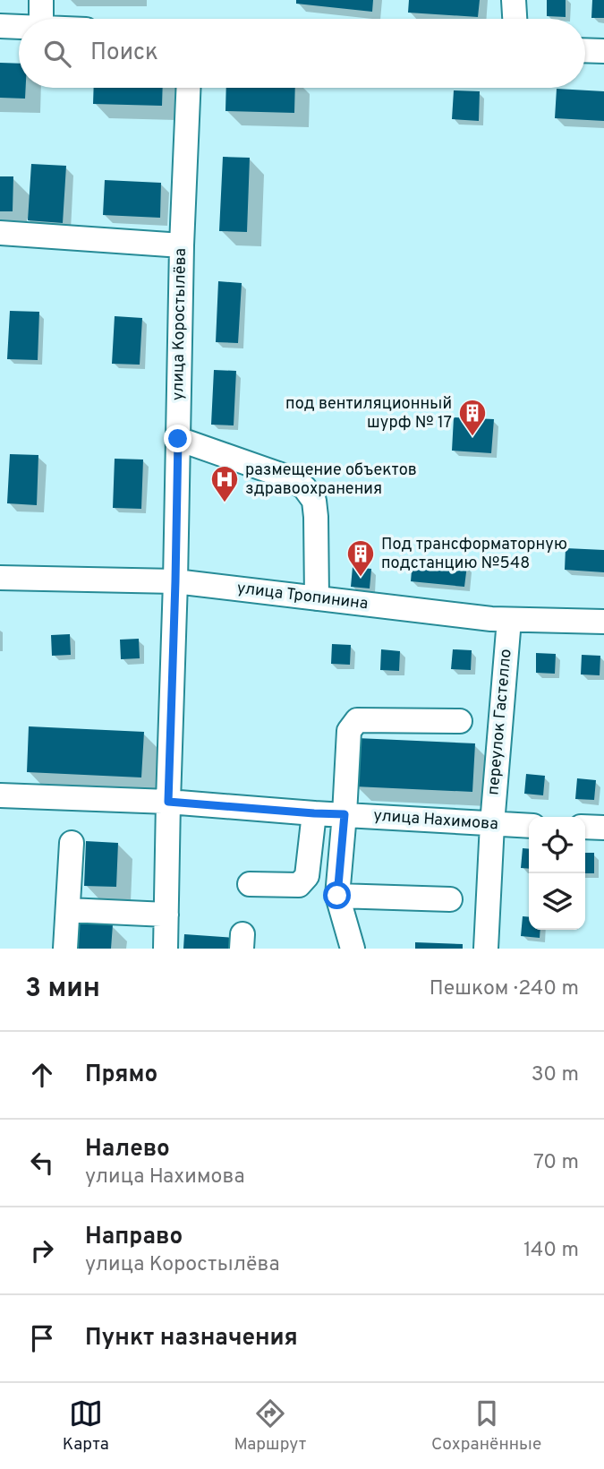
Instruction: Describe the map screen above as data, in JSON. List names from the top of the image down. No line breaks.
{"streets":{"street":["улица Коростылёва","улица Тропинина","переулок Гастелло","улица Нахимова"]},"crossings":[["улица Коростылёва","улица Тропинина"],["улица Коростылёва","улица Нахимова"],["улица Тропинина","переулок Гастелло"],["переулок Гастелло","улица Нахимова"]],"places":{"building":["под вентиляционный шурф № 17","Под трансформаторную подстанцию №548"],"hospital":["размещение объектов здравоохранения"]},"page":{"search":"Поиск","heading":["3 мин","Пешком · 240 m"],"list":[["Прямо","30 m"],["Налево","улица Нахимова","70 m"],["Направо","улица Коростылёва","140 m"],"Пункт назначения"],"nav":["Карта","Маршрут","Сохранённые"]}}
